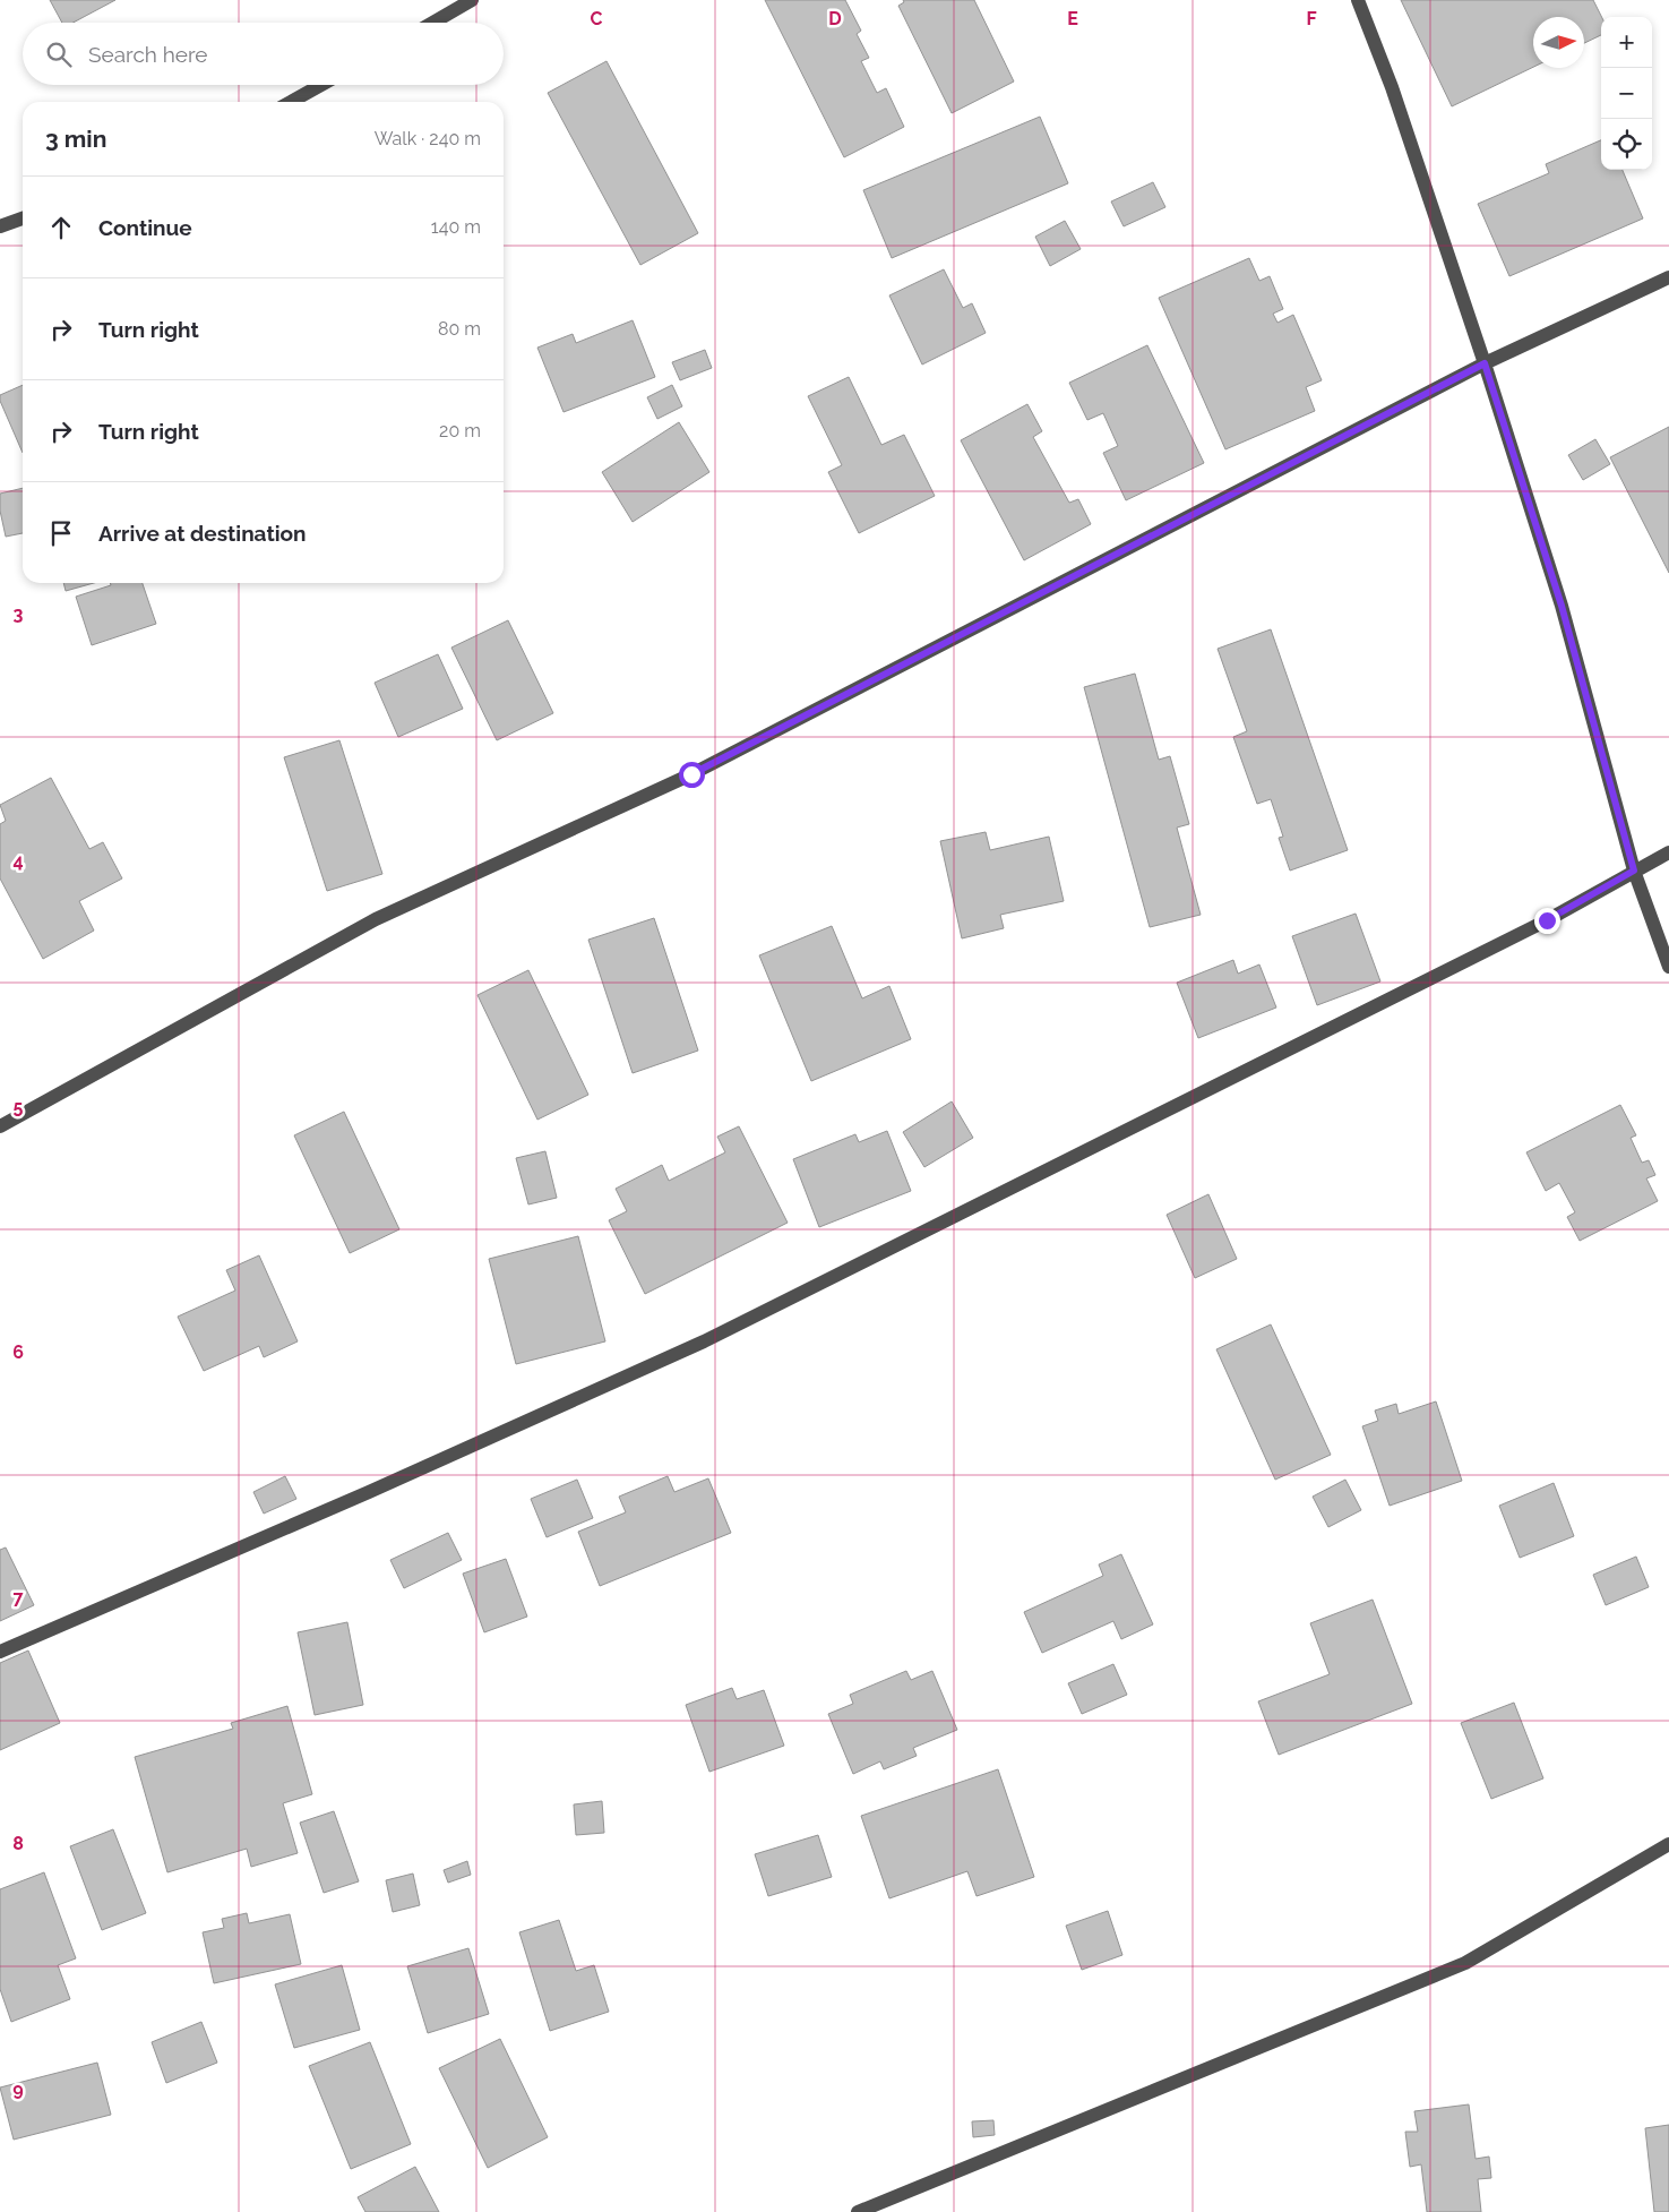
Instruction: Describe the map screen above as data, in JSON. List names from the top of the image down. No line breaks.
{"north":"right","page":{"map_buttons":["+","−"],"search":"Search here","heading":["3 min","Walk · 240 m"],"list":[["Continue","140 m"],["Turn right","80 m"],["Turn right","20 m"],"Arrive at destination"]},"grid":{"columns":["C","D","E","F"],"rows":["3","4","5","6","7","8","9"]}}
